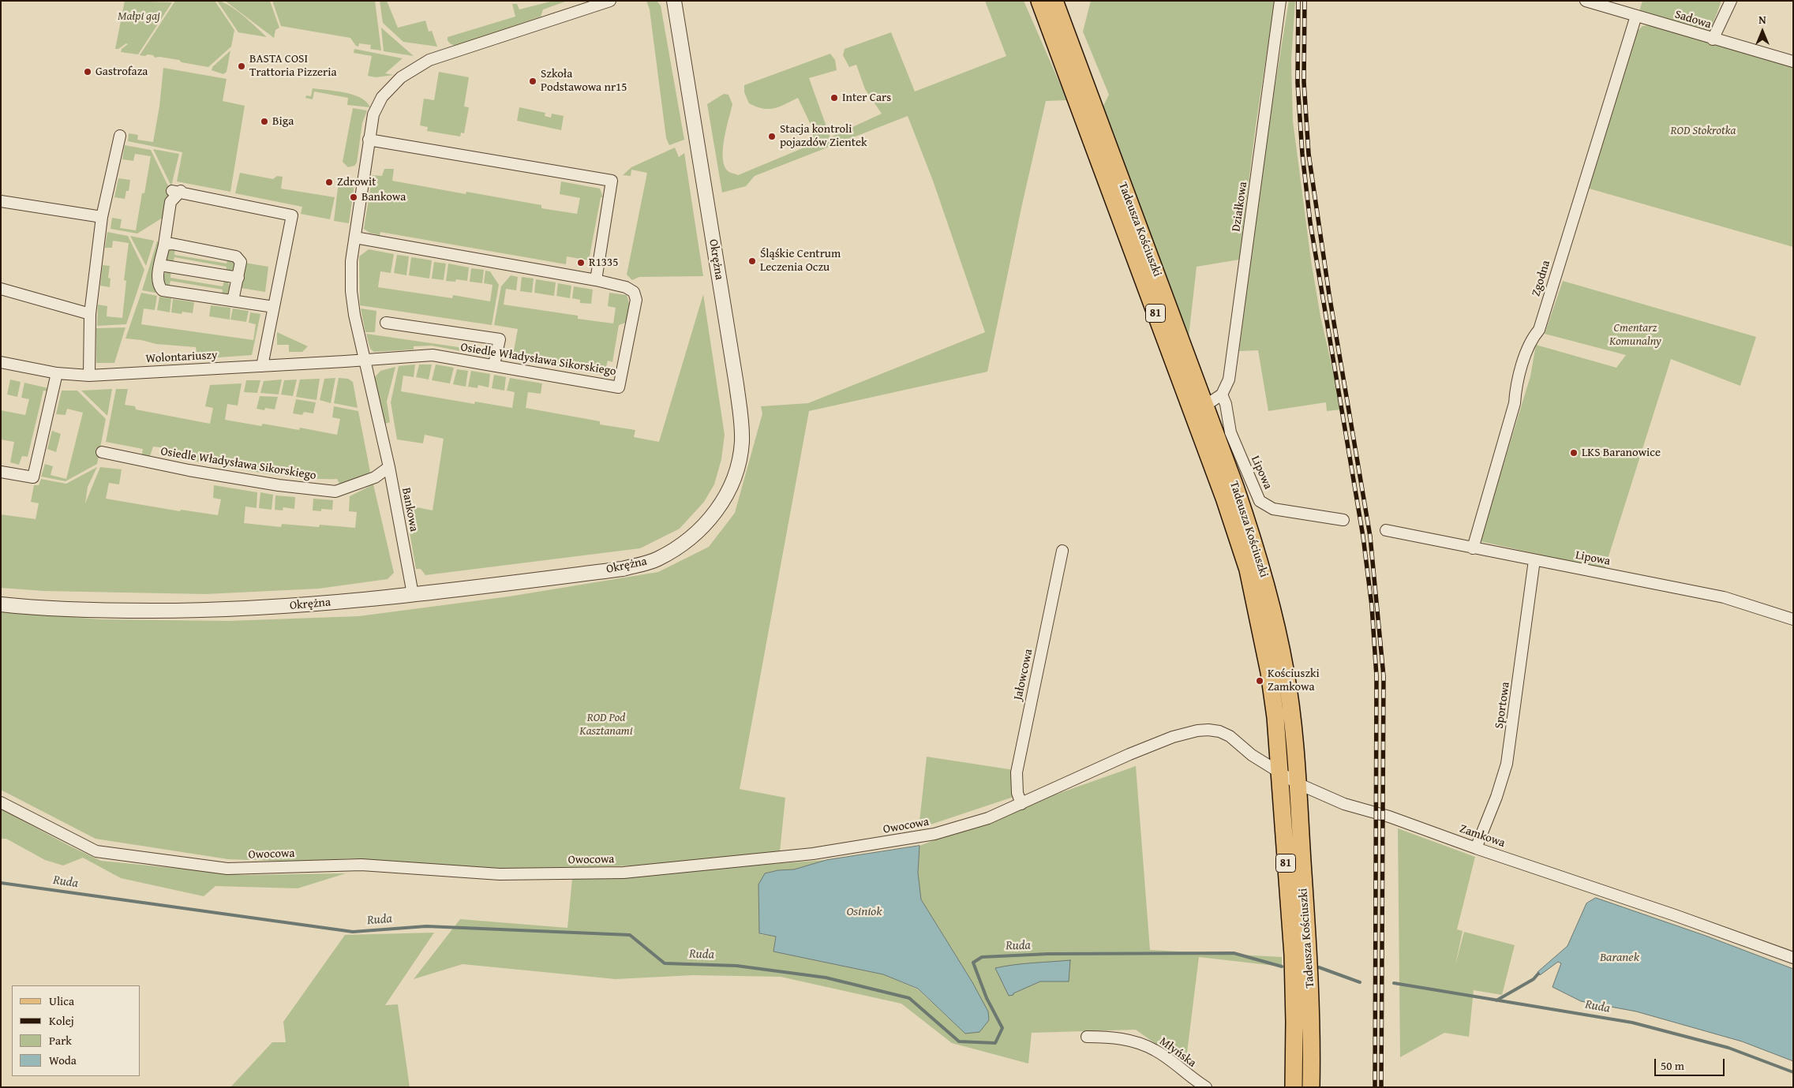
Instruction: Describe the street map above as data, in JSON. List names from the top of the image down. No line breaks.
{"streets":{"main road":["Tadeusza Kościuszki","81"],"street":["Sadowa","Działkowa","Okrężna","Zgodna","Wolontariuszy","Osiedle Władysława Sikorskiego","Lipowa","Bankowa","Jałowcowa","Sportowa","Owocowa","Zamkowa","Młyńska"]},"crossings":[["Sadowa","Zgodna"],["Działkowa","Lipowa"],["Tadeusza Kościuszki","Zamkowa"],["Okrężna","Bankowa"],["Zgodna","Lipowa"],["Wolontariuszy","Osiedle Władysława Sikorskiego"],["Wolontariuszy","Bankowa"],["Osiedle Władysława Sikorskiego","Bankowa"],["Lipowa","Sportowa"],["Jałowcowa","Owocowa"],["Sportowa","Zamkowa"],["Owocowa","Zamkowa"]],"water":["Ruda","Osiniok","Baranek"],"parks":["Małpi gaj","ROD Stokrotka","Cmentarz Komunalny","ROD Pod Kasztanami"],"places":["BASTA COSI Trattoria Pizzeria","Gastrofaza","Szkoła Podstawowa nr15","Inter Cars","Biga","Stacja kontroli pojazdów Zientek","Zdrowit","Bankowa","Śląśkie Centrum Leczenia Oczu","R1335","LKS Baranowice","Kościuszki Zamkowa"],"legend":["Ulica","Kolej","Park","Woda"],"scale_bar":"50 m","north":"top"}
